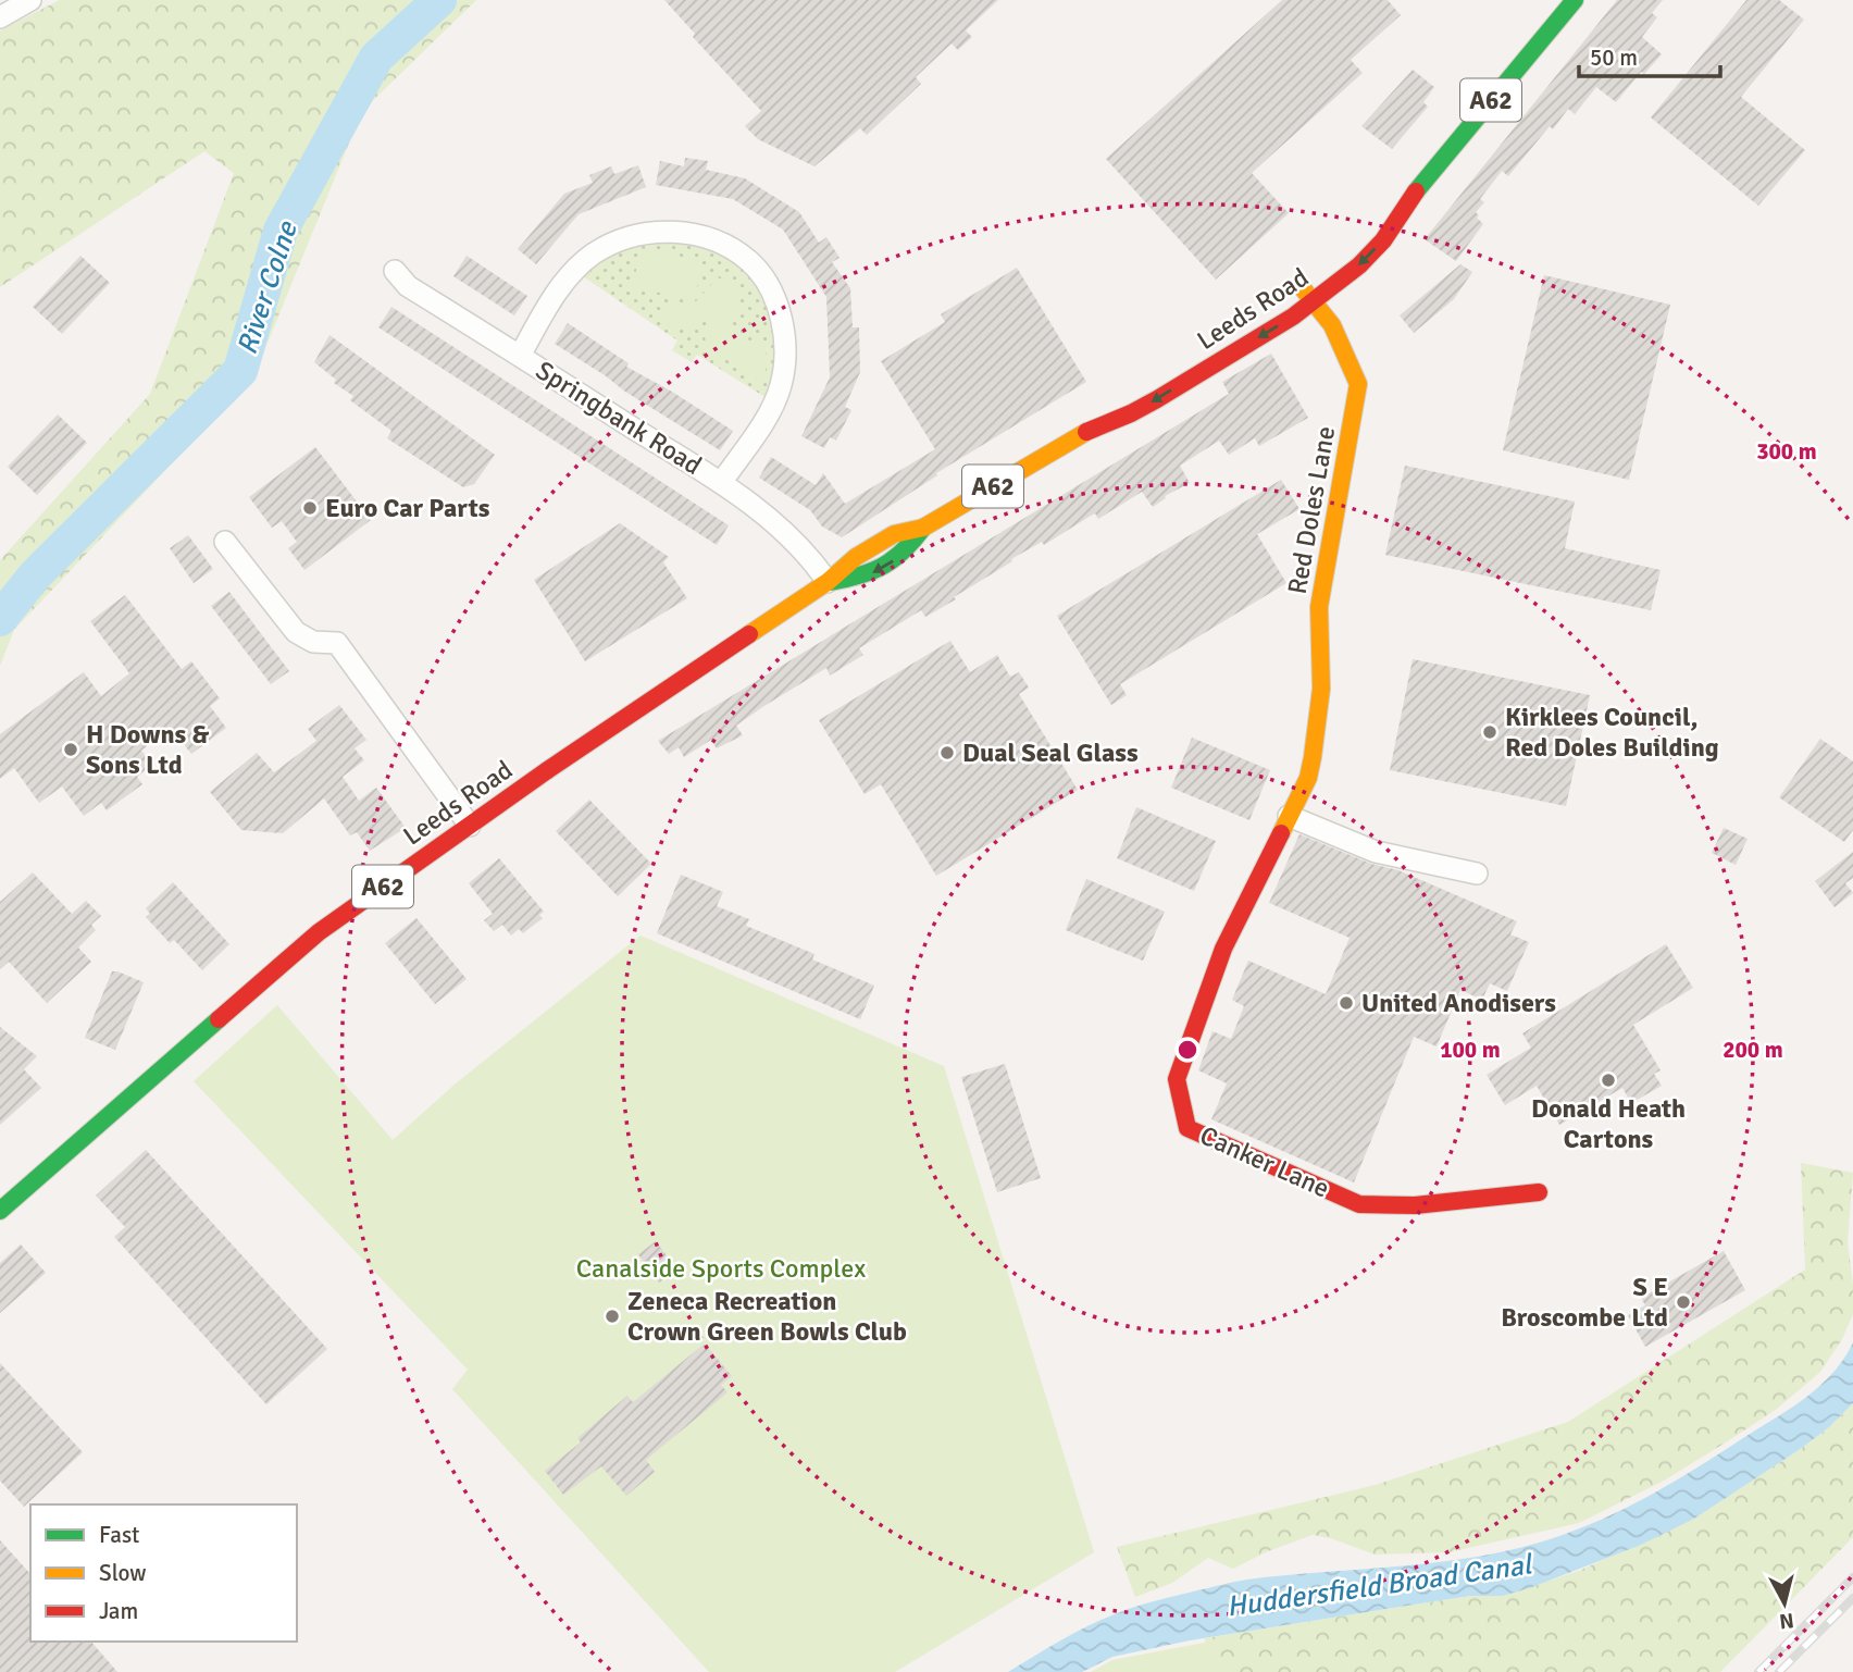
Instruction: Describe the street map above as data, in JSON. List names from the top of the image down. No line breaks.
{"streets":{"main road":["A62","Leeds Road","Red Doles Lane","Canker Lane"],"street":["Springbank Road"]},"crossings":[["Leeds Road","Springbank Road"],["Leeds Road","Red Doles Lane"],["Red Doles Lane","Canker Lane"]],"water":["River Colne","Huddersfield Broad Canal"],"parks":["Canalside Sports Complex"],"places":["Euro Car Parts","Kirklees Council, Red Doles Building","H Downs & Sons Ltd","Dual Seal Glass","United Anodisers","Donald Heath Cartons","S E Broscombe Ltd","Zeneca Recreation Crown Green Bowls Club"],"legend":["Fast","Slow","Jam"],"scale_bar":"50 m","north":"bottom","rings":["300 m","100 m","200 m"]}
